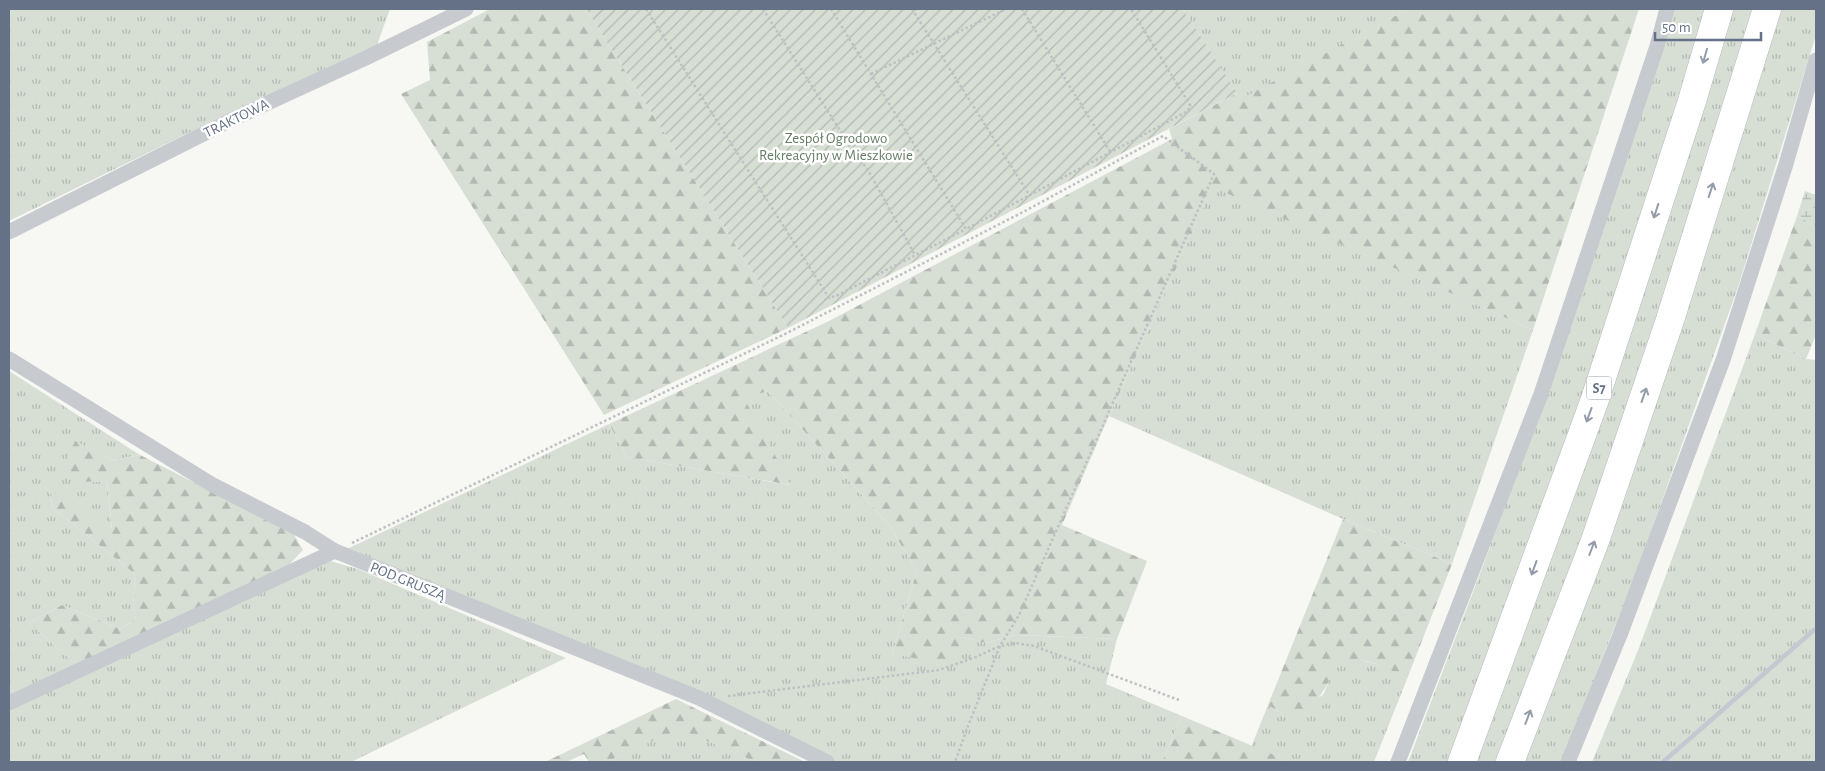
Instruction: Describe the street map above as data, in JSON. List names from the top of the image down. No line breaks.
{"streets":{"highway":["S7"],"street":["TRAKTOWA","POD GRUSZĄ"]},"parks":["Zespół Ogrodowo Rekreacyjny w Mieszkowie"],"scale_bar":"50 m"}
